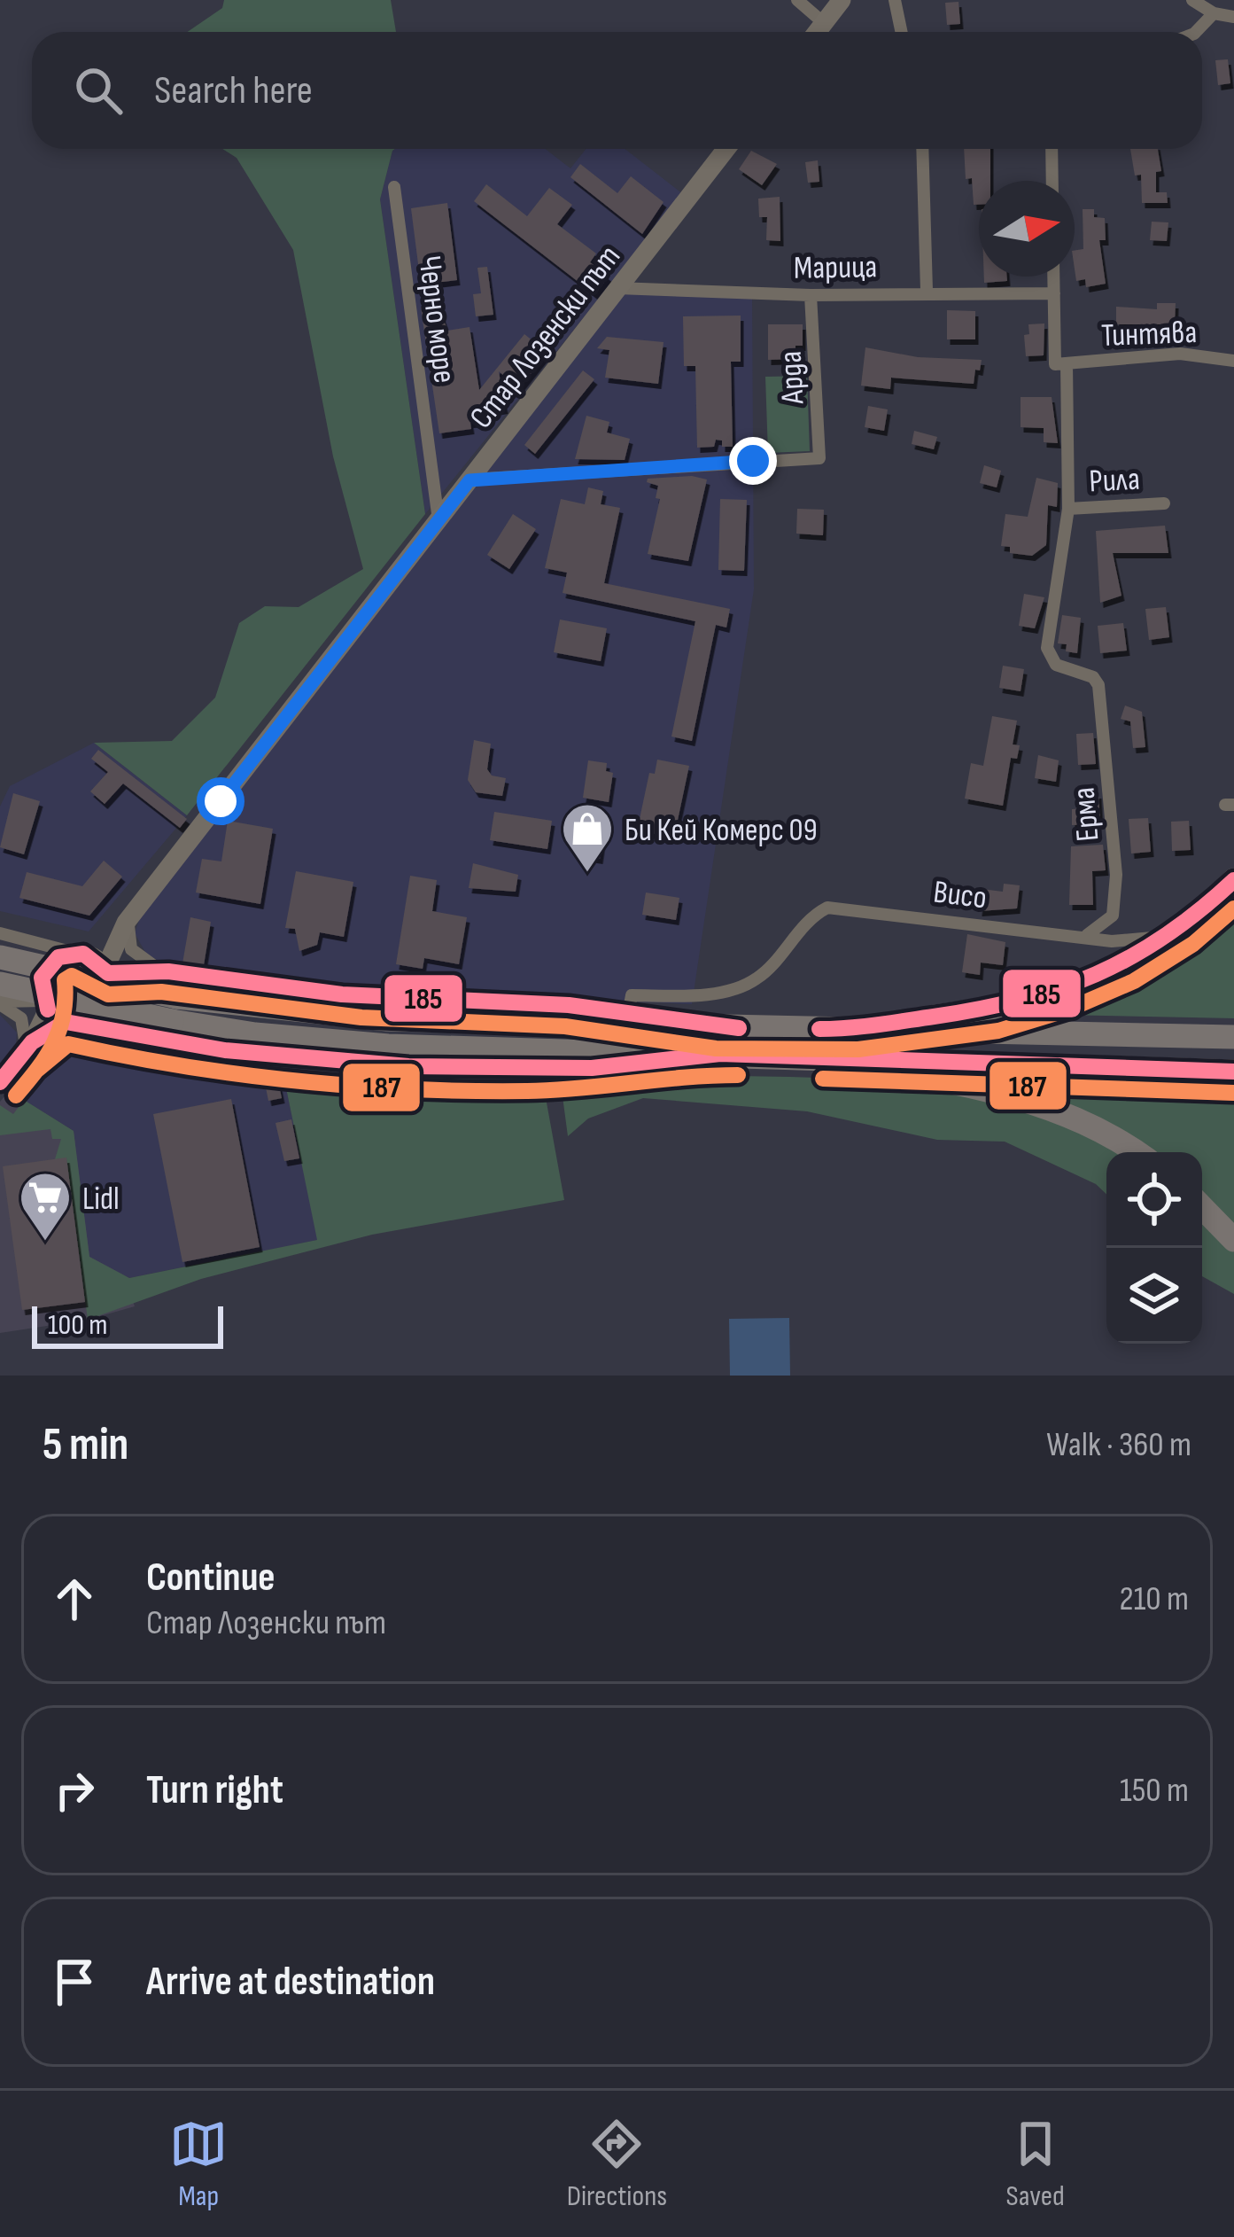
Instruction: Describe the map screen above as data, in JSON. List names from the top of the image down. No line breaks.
{"streets":{"street":["Марица","Черно море","Тинтява","Стар Лозенски път","Арда","Рила","Ерма","Висо"]},"crossings":[["Марица","Стар Лозенски път"],["Марица","Арда"],["Черно море","Стар Лозенски път"],["Стар Лозенски път","Арда"],["Рила","Ерма"],["Ерма","Висо"]],"places":{"shop":["Би Кей Комерс 09"],"supermarket":["Lidl"]},"lines":["transit line 185","transit line 187"],"scale_bar":"100 m","north":"right","page":{"search":"Search here","scale":"100 m","heading":["5 min","Walk · 360 m"],"list":[["Continue","Стар Лозенски път","210 m"],["Turn right","150 m"],"Arrive at destination"],"nav":["Map","Directions","Saved"]}}
